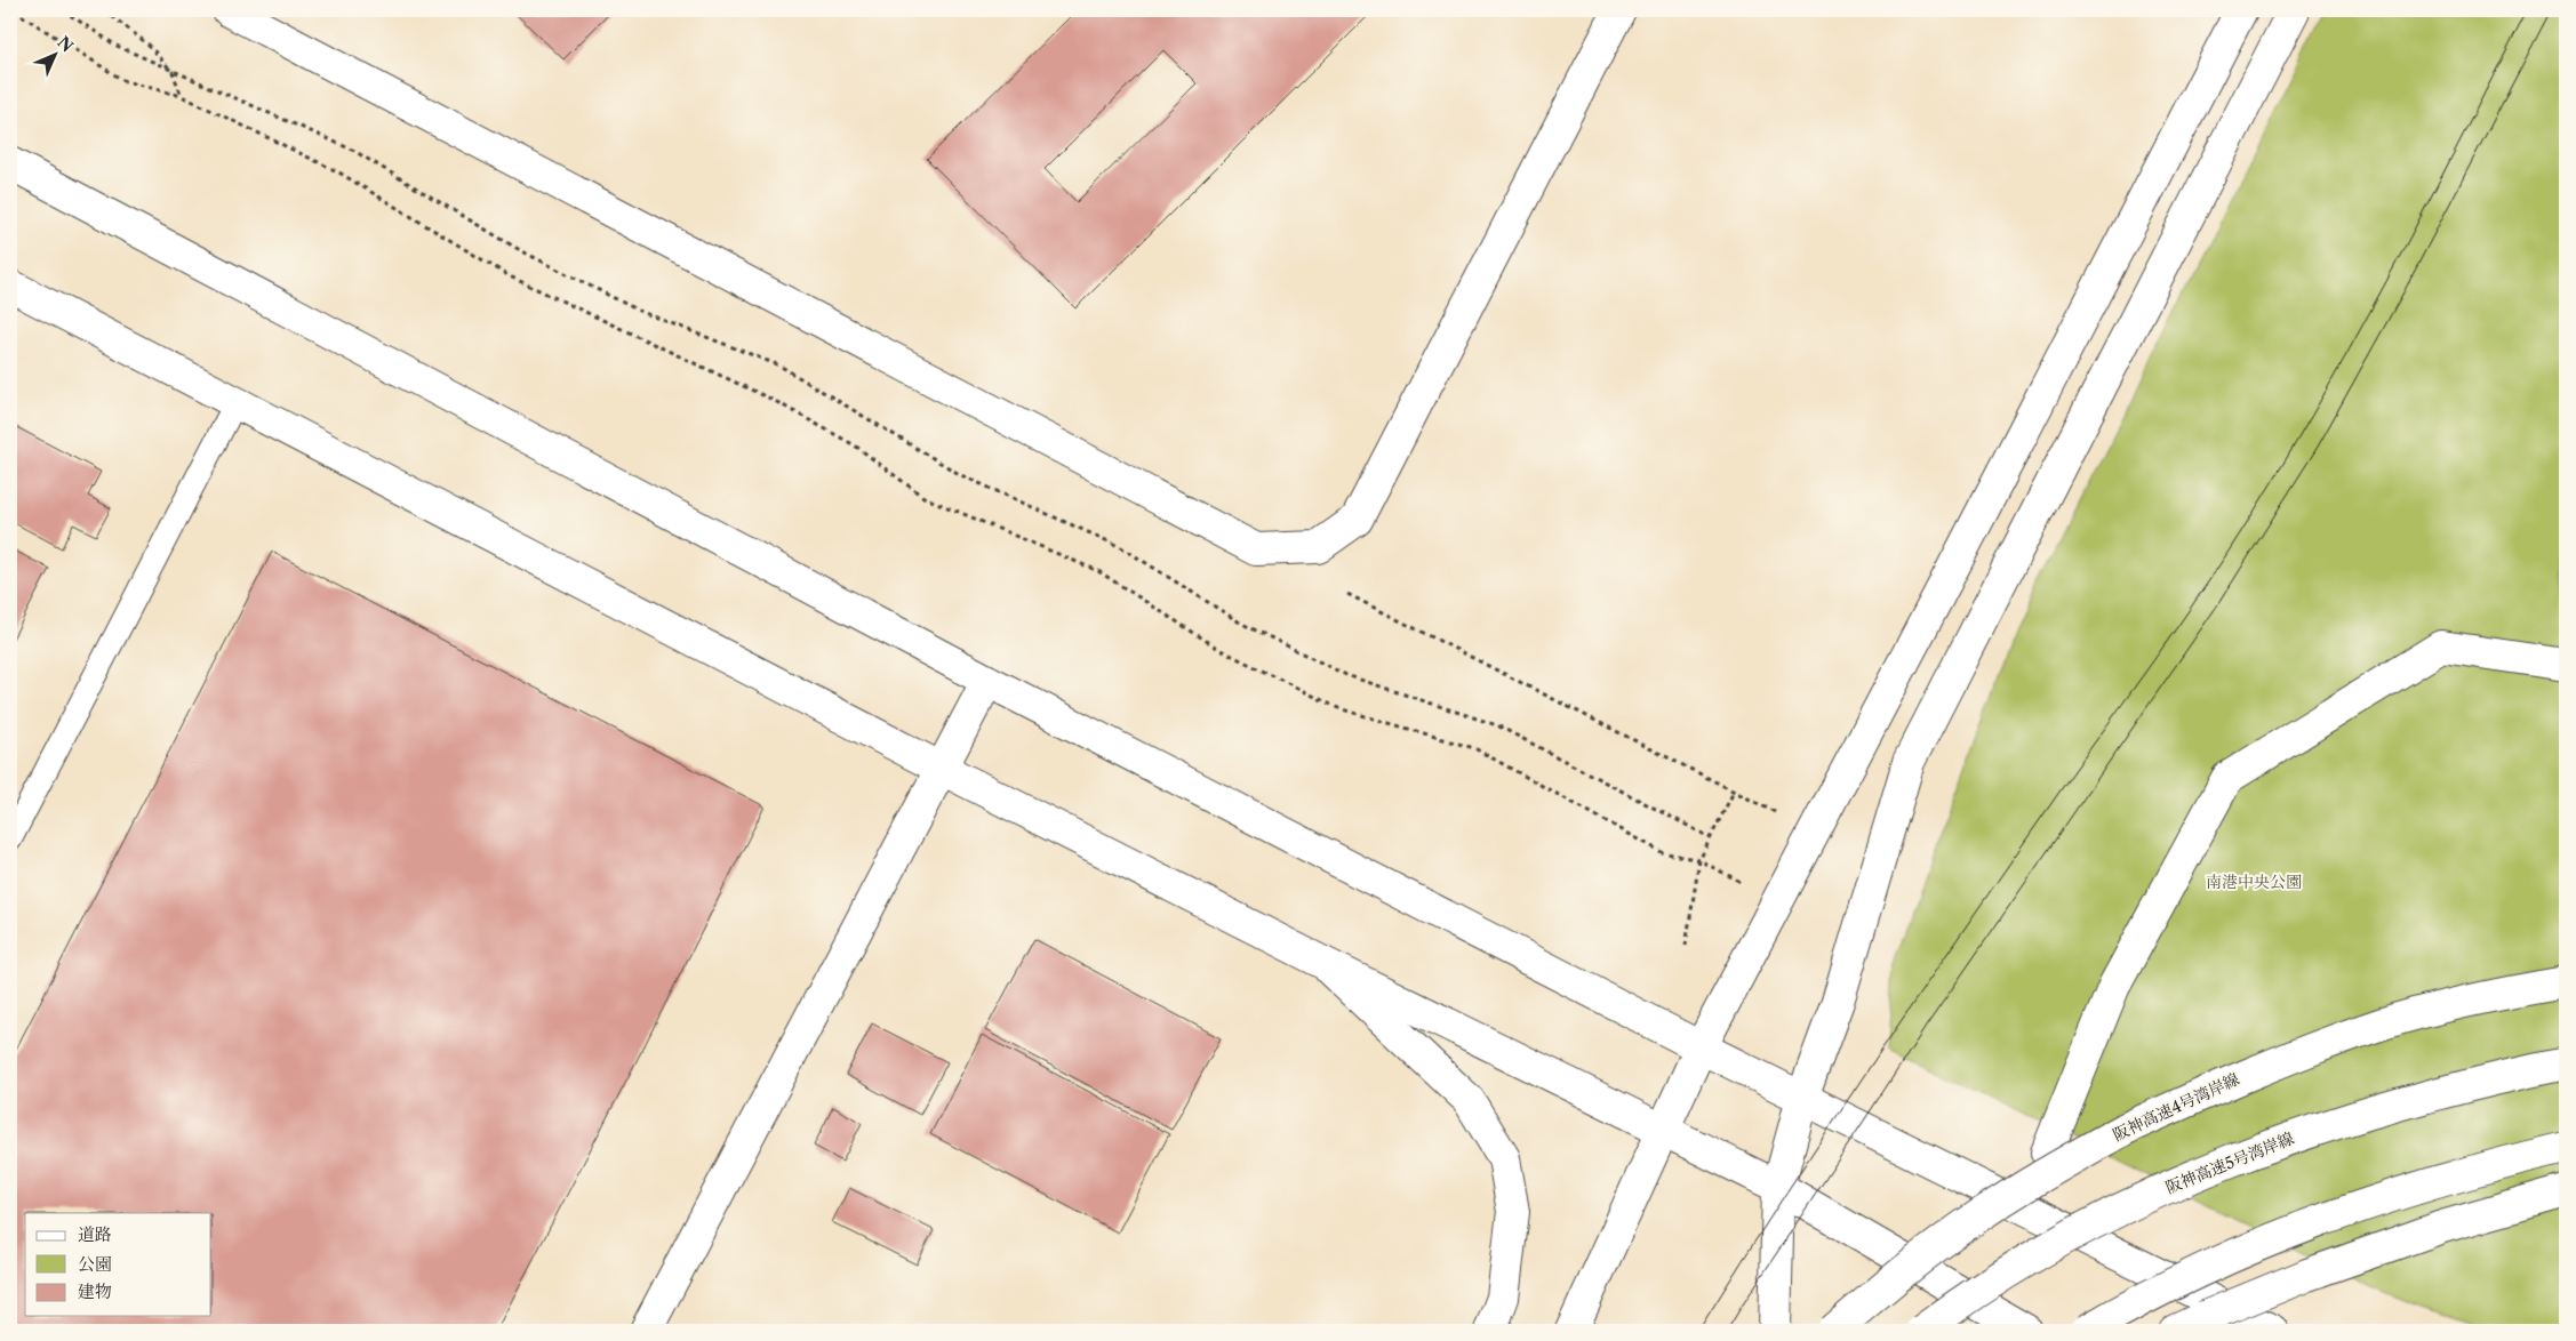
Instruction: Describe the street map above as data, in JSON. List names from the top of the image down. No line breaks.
{"streets":{"main road":["阪神高速4号湾岸線","阪神高速5号湾岸線"]},"parks":["南港中央公園"],"legend":["道路","公園","建物"],"north":"top right"}
